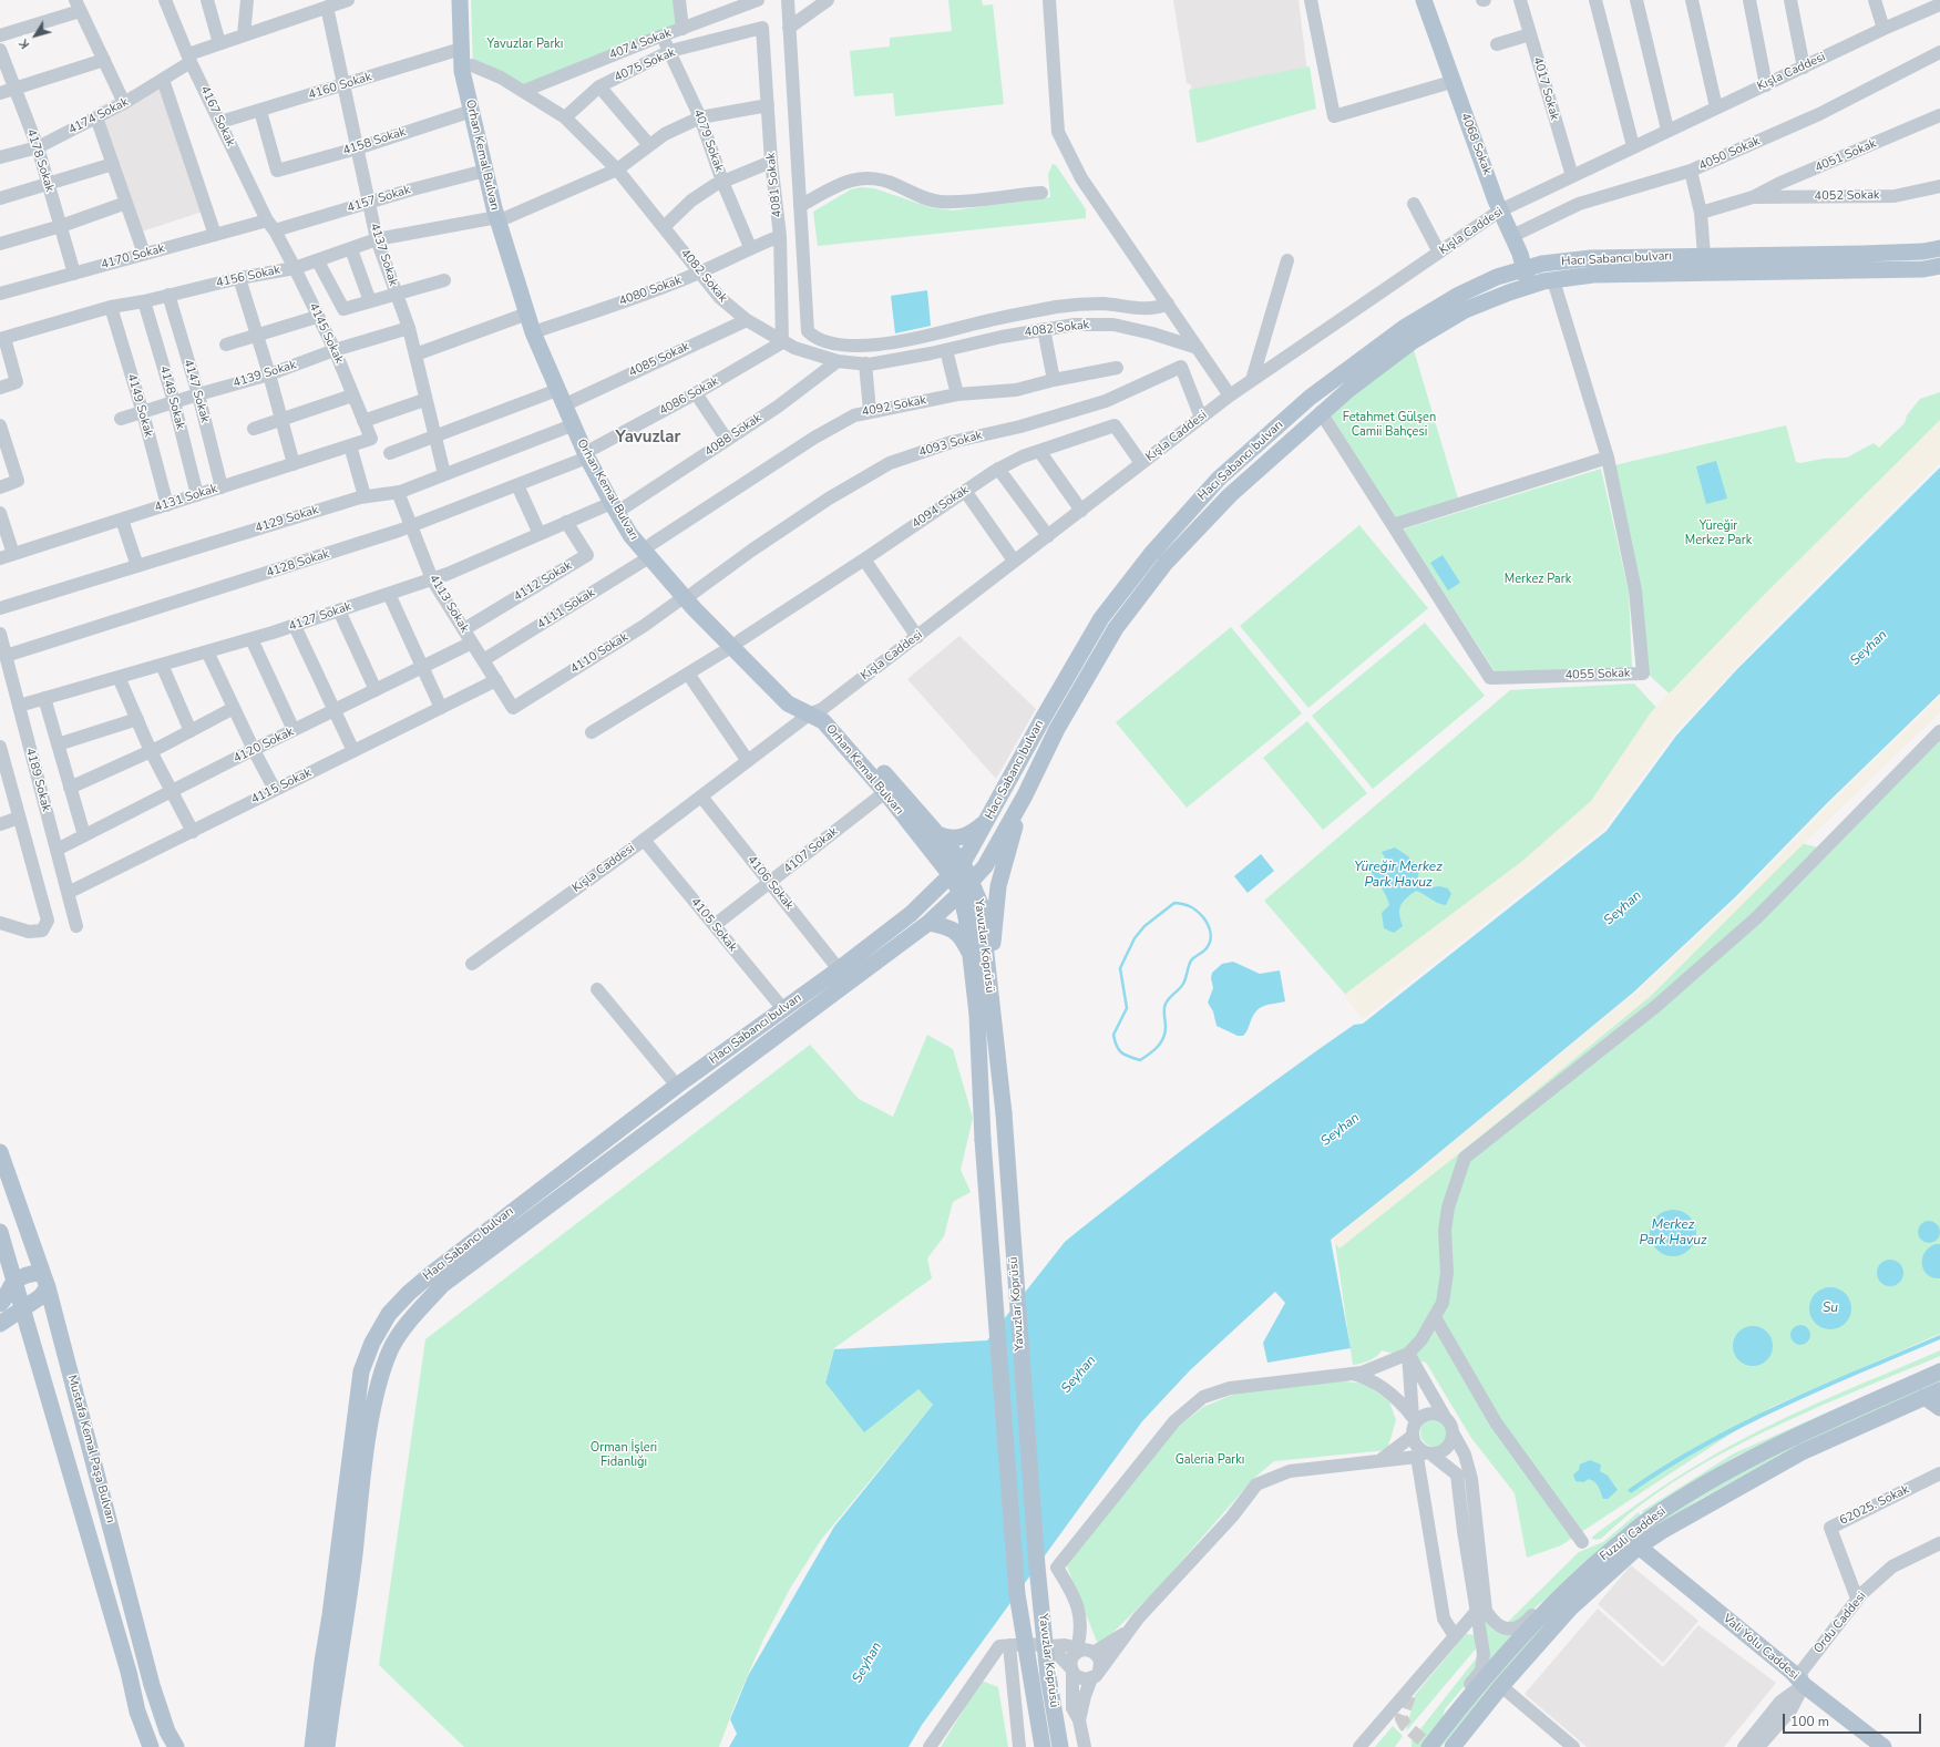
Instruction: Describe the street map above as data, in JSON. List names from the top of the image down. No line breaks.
{"streets":{"main road":["4068 Sokak","Orhan Kemal Bulvarı","Hacı Sabancı bulvarı","Yavuzlar Köprüsü","Mustafa Kemal Paşa Bulvarı","Fuzuli Caddesi","Vali Yolu Caddesi"],"street":["4074 Sokak","4075 Sokak","Kışla Caddesi","4160 Sokak","4017 Sokak","4174 Sokak","4167 Sokak","4079 Sokak","4158 Sokak","4050 Sokak","4051 Sokak","4178 Sokak","4081 Sokak","4052 Sokak","4157 Sokak","4137 Sokak","4170 Sokak","4082 Sokak","4156 Sokak","4080 Sokak","4145 Sokak","4085 Sokak","4139 Sokak","4147 Sokak","4086 Sokak","4148 Sokak","4149 Sokak","4092 Sokak","4088 Sokak","4093 Sokak","4131 Sokak","4094 Sokak","4129 Sokak","4128 Sokak","4112 Sokak","4113 Sokak","4111 Sokak","4127 Sokak","4110 Sokak","4055 Sokak","4120 Sokak","4189 Sokak","4115 Sokak","4107 Sokak","4106 Sokak","4105 Sokak","62025. Sokak","Ordu Caddesi"]},"crossings":[["4074 Sokak","4079 Sokak"],["4074 Sokak","4082 Sokak"],["4075 Sokak","4079 Sokak"],["4075 Sokak","4081 Sokak"],["4075 Sokak","4082 Sokak"],["Kışla Caddesi","4017 Sokak"],["Kışla Caddesi","4068 Sokak"],["Kışla Caddesi","Orhan Kemal Bulvarı"],["Kışla Caddesi","4093 Sokak"],["Kışla Caddesi","4094 Sokak"],["Kışla Caddesi","4106 Sokak"],["Kışla Caddesi","4105 Sokak"],["4160 Sokak","4167 Sokak"],["4160 Sokak","4158 Sokak"],["4160 Sokak","Orhan Kemal Bulvarı"],["4160 Sokak","4137 Sokak"],["4174 Sokak","4167 Sokak"],["4174 Sokak","4178 Sokak"],["4174 Sokak","4137 Sokak"],["4167 Sokak","4157 Sokak"],["4167 Sokak","4170 Sokak"],["4167 Sokak","4145 Sokak"],["4079 Sokak","4156 Sokak"],["4079 Sokak","4080 Sokak"],["4158 Sokak","Orhan Kemal Bulvarı"],["4158 Sokak","4137 Sokak"],["4068 Sokak","4050 Sokak"],["4068 Sokak","Hacı Sabancı bulvarı"],["Orhan Kemal Bulvarı","4157 Sokak"],["Orhan Kemal Bulvarı","Hacı Sabancı bulvarı"],["Orhan Kemal Bulvarı","4082 Sokak"],["Orhan Kemal Bulvarı","4156 Sokak"],["Orhan Kemal Bulvarı","4080 Sokak"],["Orhan Kemal Bulvarı","4085 Sokak"],["Orhan Kemal Bulvarı","4086 Sokak"],["Orhan Kemal Bulvarı","4092 Sokak"],["Orhan Kemal Bulvarı","4088 Sokak"],["Orhan Kemal Bulvarı","4093 Sokak"],["Orhan Kemal Bulvarı","4094 Sokak"],["Orhan Kemal Bulvarı","4129 Sokak"],["Orhan Kemal Bulvarı","4128 Sokak"],["Orhan Kemal Bulvarı","4111 Sokak"],["Orhan Kemal Bulvarı","4127 Sokak"],["Orhan Kemal Bulvarı","4110 Sokak"],["Orhan Kemal Bulvarı","4107 Sokak"],["Orhan Kemal Bulvarı","Yavuzlar Köprüsü"],["4051 Sokak","4052 Sokak"],["4178 Sokak","4170 Sokak"],["4081 Sokak","4082 Sokak"],["4081 Sokak","4156 Sokak"],["4081 Sokak","4080 Sokak"],["4081 Sokak","4086 Sokak"],["4157 Sokak","4137 Sokak"],["4157 Sokak","4170 Sokak"],["4157 Sokak","4145 Sokak"],["4137 Sokak","4156 Sokak"],["4137 Sokak","4139 Sokak"],["4137 Sokak","4129 Sokak"],["4170 Sokak","4145 Sokak"],["Hacı Sabancı bulvarı","4055 Sokak"],["Hacı Sabancı bulvarı","4106 Sokak"],["Hacı Sabancı bulvarı","4105 Sokak"],["Hacı Sabancı bulvarı","Yavuzlar Köprüsü"],["4082 Sokak","4156 Sokak"],["4082 Sokak","4080 Sokak"],["4082 Sokak","4085 Sokak"],["4082 Sokak","4086 Sokak"],["4082 Sokak","4088 Sokak"],["4156 Sokak","4145 Sokak"],["4156 Sokak","4147 Sokak"],["4156 Sokak","4148 Sokak"],["4156 Sokak","4149 Sokak"],["4145 Sokak","4139 Sokak"],["4145 Sokak","4131 Sokak"],["4139 Sokak","4147 Sokak"],["4139 Sokak","4148 Sokak"],["4139 Sokak","4149 Sokak"],["4147 Sokak","4131 Sokak"],["4086 Sokak","4128 Sokak"],["4148 Sokak","4131 Sokak"],["4149 Sokak","4131 Sokak"],["4092 Sokak","4111 Sokak"],["4088 Sokak","4127 Sokak"],["4093 Sokak","4110 Sokak"],["4129 Sokak","4113 Sokak"],["4128 Sokak","4113 Sokak"],["4128 Sokak","4189 Sokak"],["4112 Sokak","4113 Sokak"],["4112 Sokak","4127 Sokak"],["4113 Sokak","4111 Sokak"],["4113 Sokak","4127 Sokak"],["4113 Sokak","4110 Sokak"],["4113 Sokak","4120 Sokak"],["4113 Sokak","4115 Sokak"],["4127 Sokak","4189 Sokak"],["4120 Sokak","4189 Sokak"],["4189 Sokak","4115 Sokak"],["4107 Sokak","4106 Sokak"],["4107 Sokak","4105 Sokak"],["62025. Sokak","Ordu Caddesi"],["Fuzuli Caddesi","Vali Yolu Caddesi"],["Ordu Caddesi","Vali Yolu Caddesi"]],"districts":["Yavuzlar"],"water":["Seyhan","Yüreğir Merkez Park Havuz","Merkez Park Havuz","Su"],"parks":["Yavuzlar Parkı","Fetahmet Gülşen Camii Bahçesi","Yüreğir Merkez Park","Merkez Park","Orman İşleri Fidanlığı","Galeria Parkı"],"scale_bar":"100 m","north":"bottom left"}
